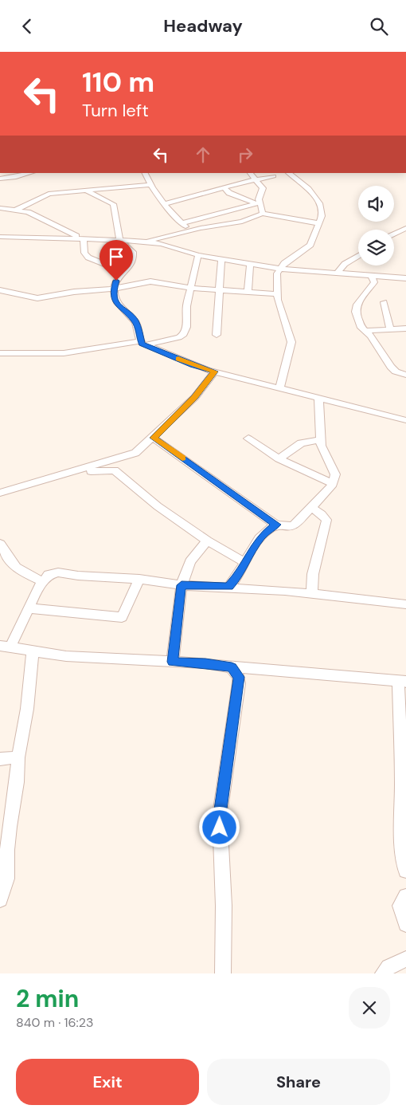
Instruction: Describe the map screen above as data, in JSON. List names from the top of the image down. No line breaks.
{"page":{"header":"Headway","turn":["110 m","Turn left"],"heading":["2 min","840 m · 16:23"],"buttons":["Exit","Share"]}}
